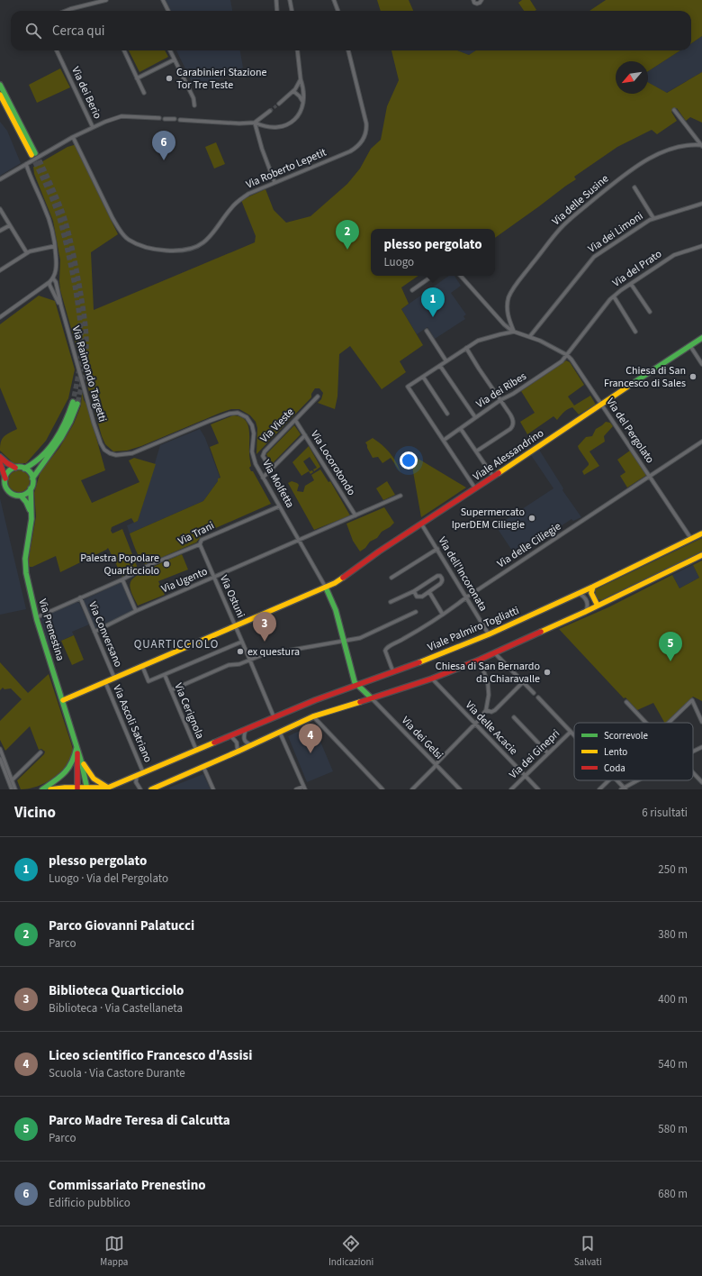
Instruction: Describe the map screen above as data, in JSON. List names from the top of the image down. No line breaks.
{"streets":{"main road":["Viale Alessandrino","Via Molfetta","Viale Palmiro Togliatti","Via Prenestina"],"street":["Via dei Berio","Via Roberto Lepetit","Via delle Susine","Via dei Limoni","Via del Prato","Via Raimondo Targetti","Via dei Ribes","Via Vieste","Via del Pergolato","Via Locorotondo","Via Trani","Via delle Ciliegie","Via dell'Incoronata","Via Ugento","Via Ostuni","Via Conversano","Via Cerignola","Via Ascoli Satriano","Via delle Acacie","Via dei Gelsi","Via dei Ginepri"]},"crossings":[["Via delle Susine","Via del Pergolato"],["Via dei Limoni","Via del Pergolato"],["Via del Prato","Via dei Ribes"],["Via del Prato","Via del Pergolato"],["Via Raimondo Targetti","Via Molfetta"],["Via dei Ribes","Via del Pergolato"],["Via Vieste","Via Locorotondo"],["Via del Pergolato","Viale Alessandrino"],["Via del Pergolato","Via delle Ciliegie"],["Via del Pergolato","Viale Palmiro Togliatti"],["Viale Alessandrino","Via Molfetta"],["Viale Alessandrino","Via dell'Incoronata"],["Viale Alessandrino","Via Ostuni"],["Viale Alessandrino","Via Prenestina"],["Viale Alessandrino","Via Conversano"],["Viale Alessandrino","Via Cerignola"],["Viale Alessandrino","Via Ascoli Satriano"],["Via Locorotondo","Via Ugento"],["Via Molfetta","Via Trani"],["Via Molfetta","Via Ugento"],["Via Molfetta","Viale Palmiro Togliatti"],["Via Molfetta","Via dei Gelsi"],["Via Trani","Via Ostuni"],["Via Trani","Via Prenestina"],["Via Trani","Via Conversano"],["Via delle Ciliegie","Via dell'Incoronata"],["Via delle Ciliegie","Viale Palmiro Togliatti"],["Via dell'Incoronata","Viale Palmiro Togliatti"],["Via Ugento","Via Ostuni"],["Via Ugento","Via Conversano"],["Via Ostuni","Viale Palmiro Togliatti"],["Viale Palmiro Togliatti","Via Prenestina"],["Viale Palmiro Togliatti","Via Cerignola"],["Viale Palmiro Togliatti","Via Ascoli Satriano"],["Via delle Acacie","Via dei Ginepri"]],"districts":["QUARTICCIOLO"],"places":["Carabinieri Stazione Tor Tre Teste","Chiesa di San Francesco di Sales","Supermercato IperDEM Ciliegie","Palestra Popolare Quarticciolo","ex questura","Chiesa di San Bernardo da Chiaravalle"],"legend":["Scorrevole","Lento","Coda"],"north":"bottom left","page":{"search":"Cerca qui","pins":["6","2","1","3","5","4"],"popup":["plesso pergolato","Luogo"],"heading":["Vicino","6 risultati"],"list":[{"mark":"1","name":"plesso pergolato","note":"Luogo · Via del Pergolato","value":"250 m"},{"mark":"2","name":"Parco Giovanni Palatucci","note":"Parco","value":"380 m"},{"mark":"3","name":"Biblioteca Quarticciolo","note":"Biblioteca · Via Castellaneta","value":"400 m"},{"mark":"4","name":"Liceo scientifico Francesco d'Assisi","note":"Scuola · Via Castore Durante","value":"540 m"},{"mark":"5","name":"Parco Madre Teresa di Calcutta","note":"Parco","value":"580 m"},{"mark":"6","name":"Commissariato Prenestino","note":"Edificio pubblico","value":"680 m"}],"nav":["Mappa","Indicazioni","Salvati"]}}
